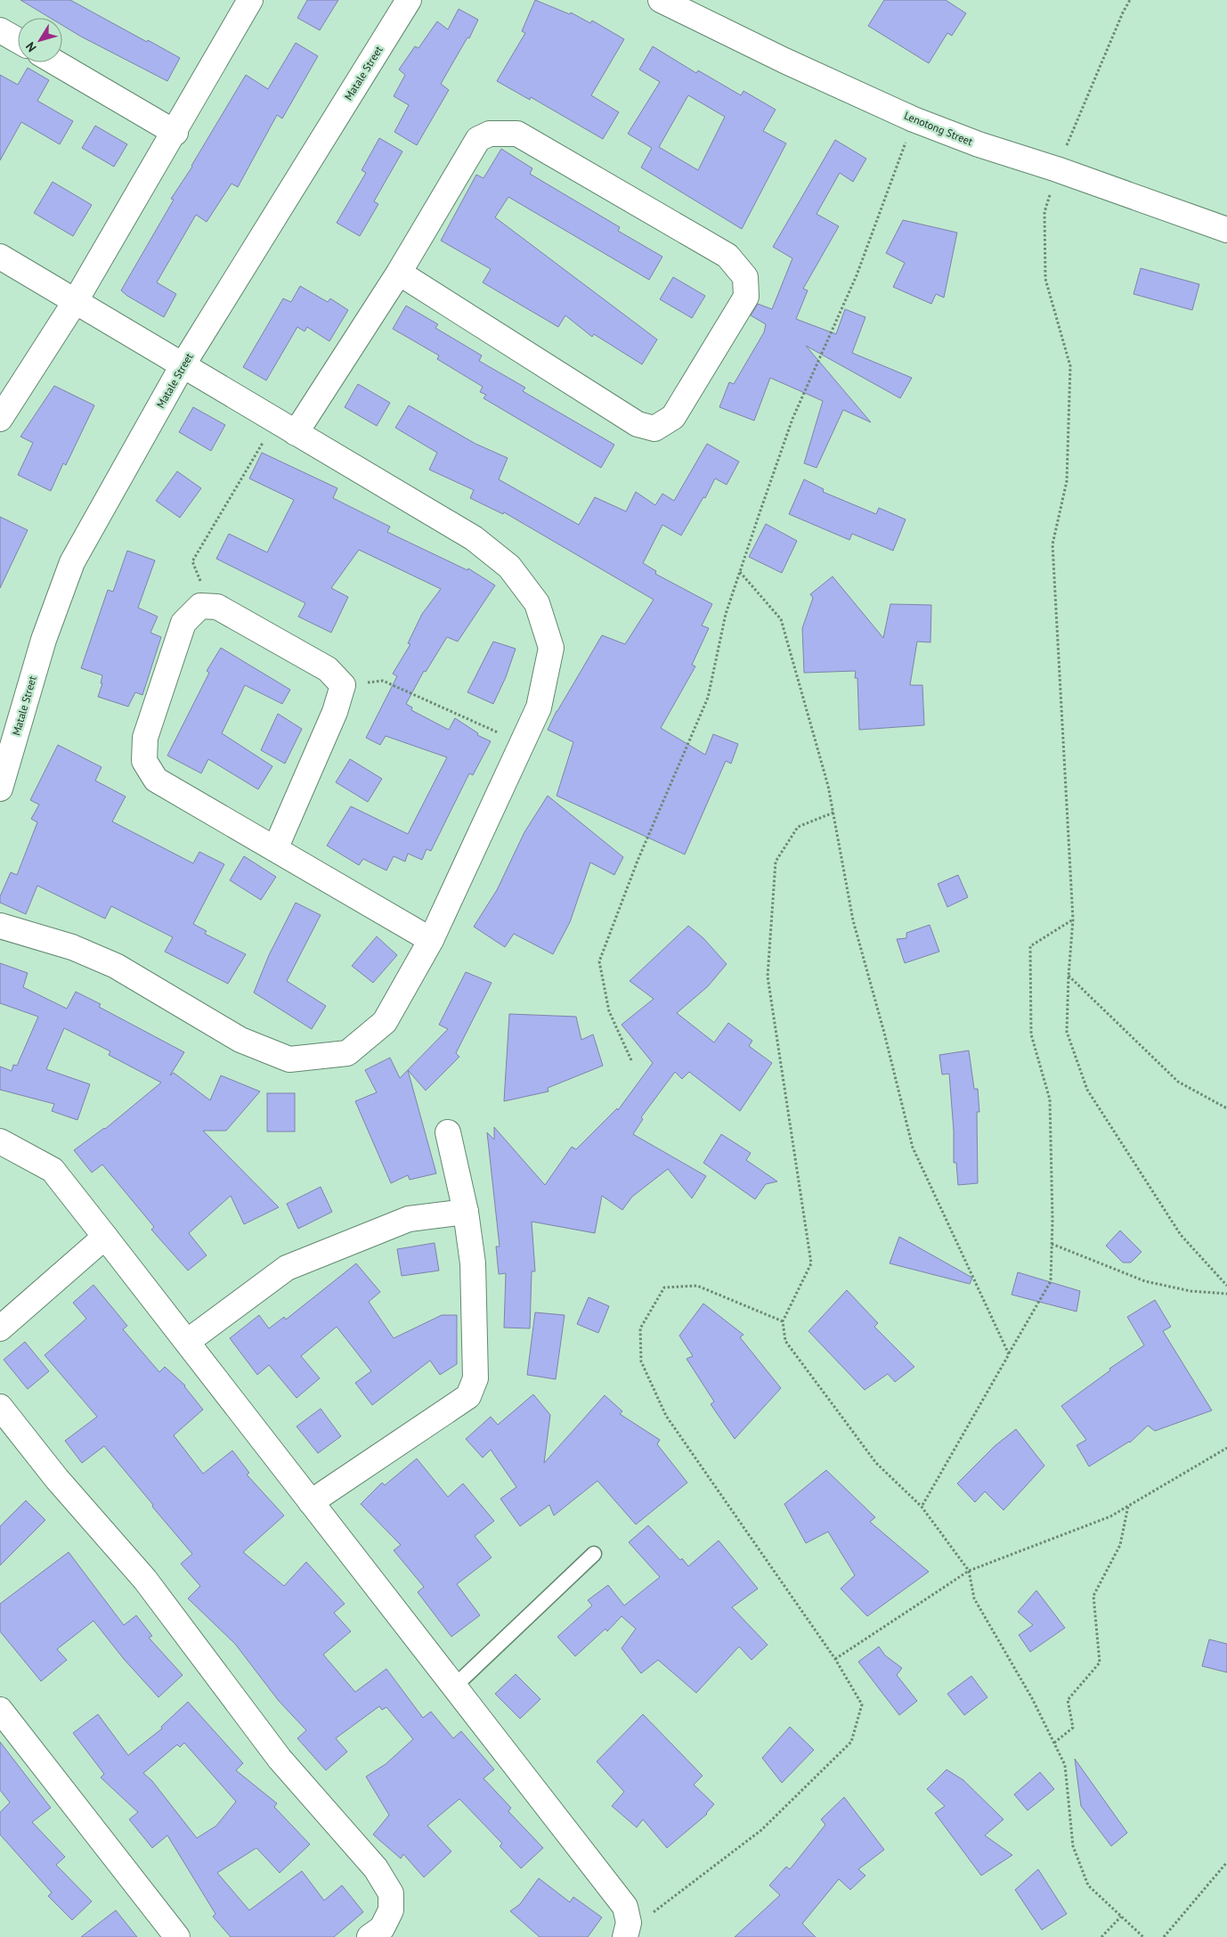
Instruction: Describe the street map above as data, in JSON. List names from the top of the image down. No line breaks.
{"streets":{"street":["Matale Street","Lenotong Street"]},"north":"bottom left"}
